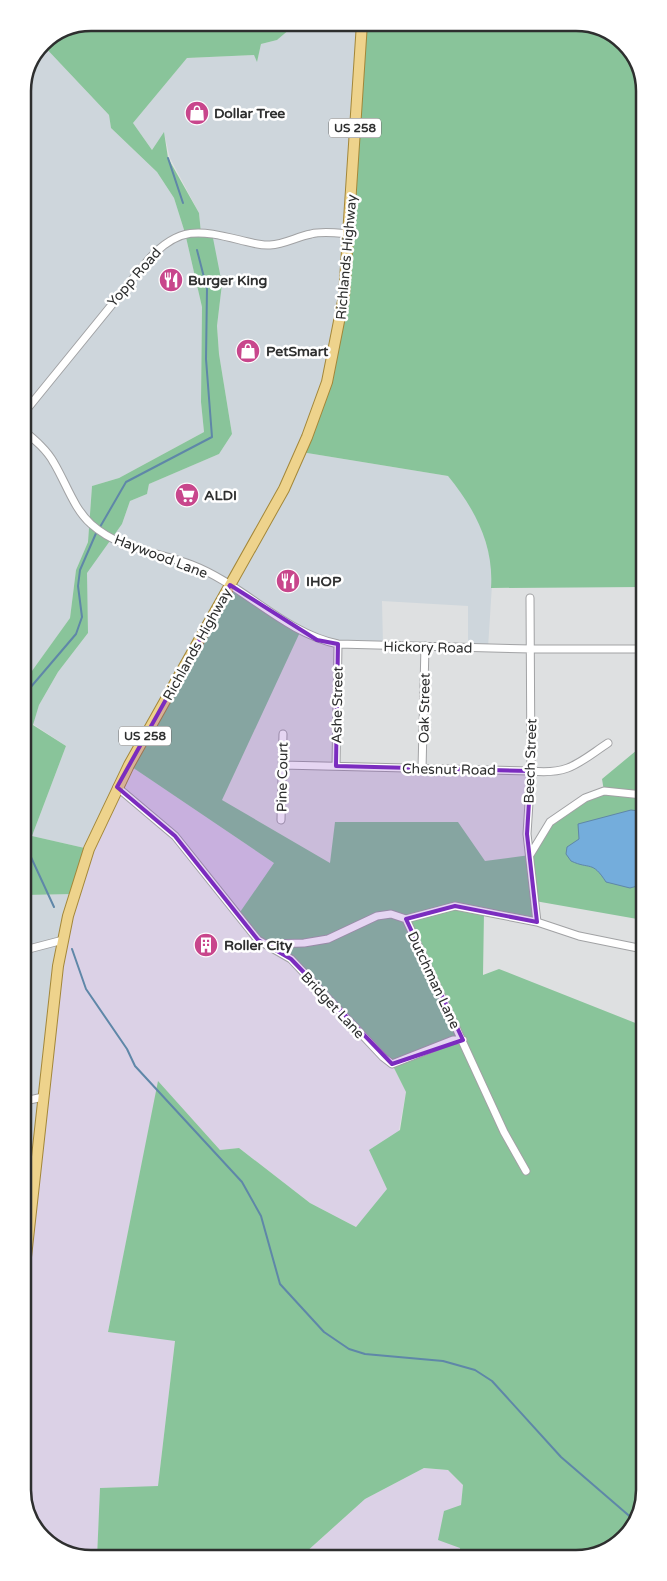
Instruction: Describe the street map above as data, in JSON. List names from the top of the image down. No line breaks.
{"streets":{"main road":["US 258","Richlands Highway"],"street":["Yopp Road","Haywood Lane","Hickory Road","Ashe Street","Oak Street","Beech Street","Chesnut Road","Pine Court","Dutchman Lane","Bridget Lane"]},"crossings":[["Richlands Highway","Yopp Road"],["Richlands Highway","Haywood Lane"],["Richlands Highway","Hickory Road"],["Richlands Highway","Bridget Lane"],["Haywood Lane","Hickory Road"],["Hickory Road","Ashe Street"],["Hickory Road","Oak Street"],["Hickory Road","Beech Street"],["Ashe Street","Chesnut Road"],["Oak Street","Chesnut Road"],["Beech Street","Chesnut Road"],["Chesnut Road","Pine Court"],["Dutchman Lane","Bridget Lane"]],"places":{"shop":["Dollar Tree","PetSmart"],"restaurant":["Burger King","IHOP"],"supermarket":["ALDI"],"building":["Roller City"]}}
